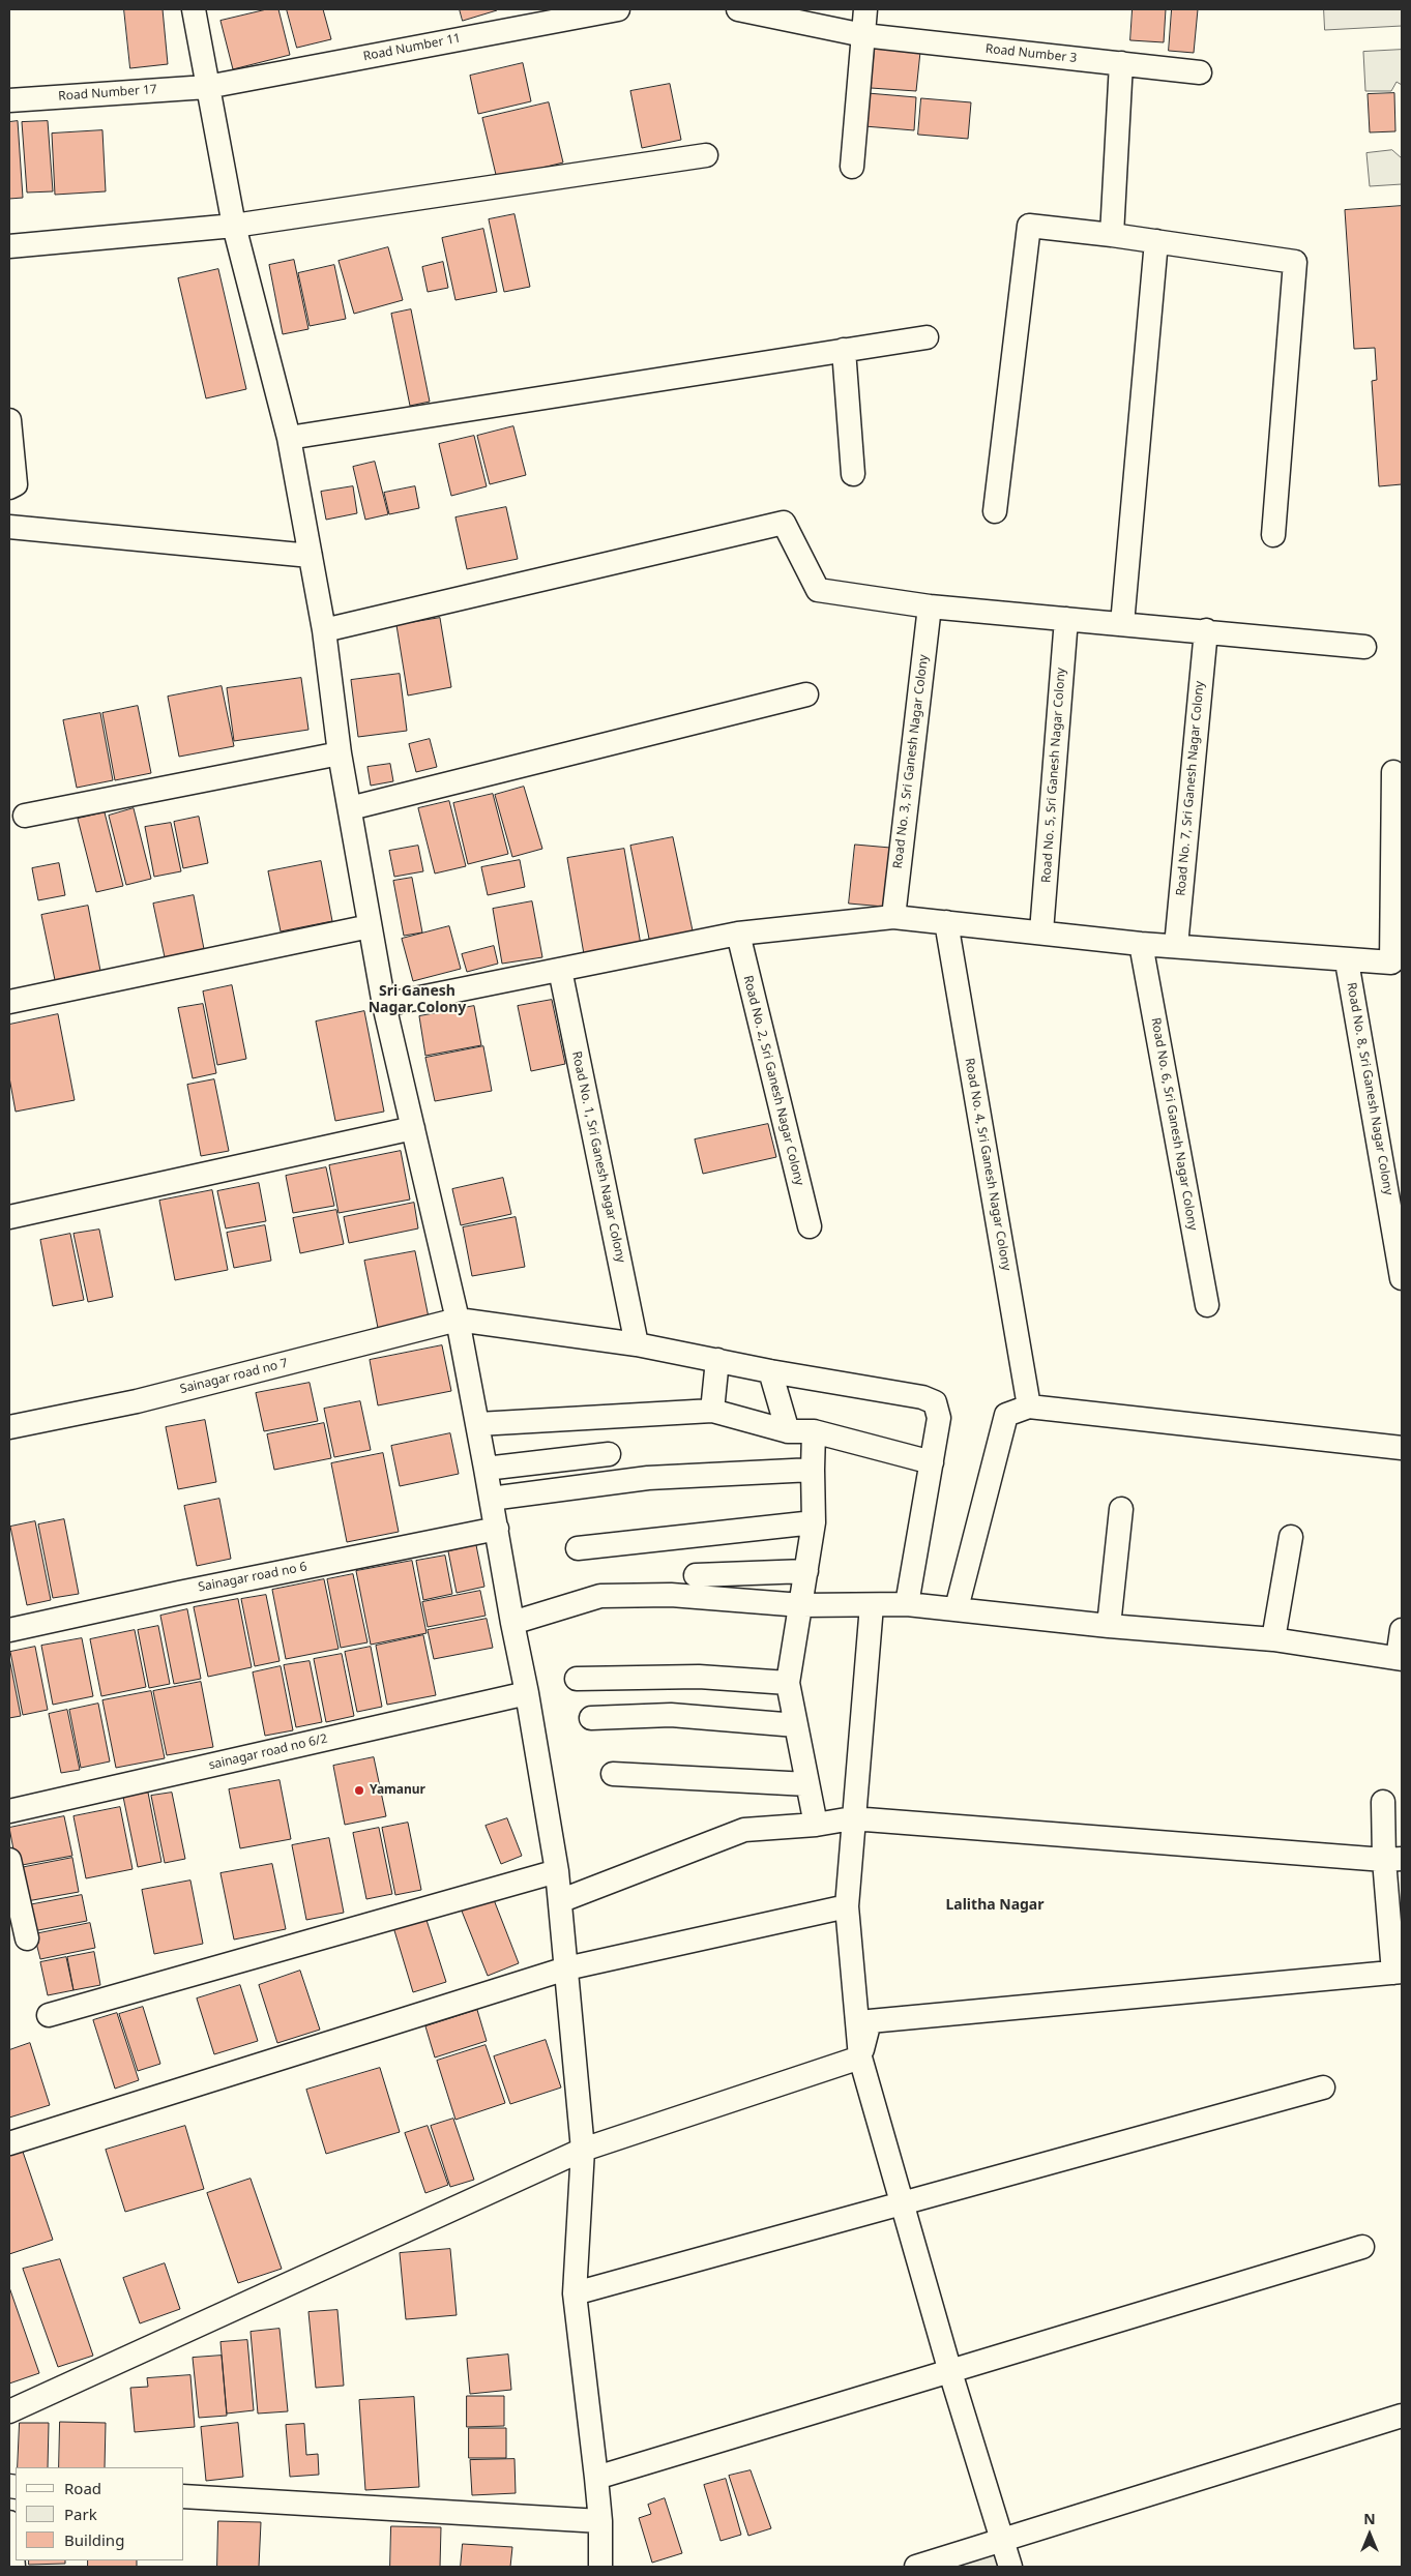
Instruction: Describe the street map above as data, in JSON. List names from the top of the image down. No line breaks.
{"streets":{"street":["Road Number 11","Road Number 3","Road Number 17","Road No. 3, Sri Ganesh Nagar Colony","Road No. 5, Sri Ganesh Nagar Colony","Road No. 7, Sri Ganesh Nagar Colony","Road No. 2, Sri Ganesh Nagar Colony","Road No. 8, Sri Ganesh Nagar Colony","Road No. 6, Sri Ganesh Nagar Colony","Road No. 1, Sri Ganesh Nagar Colony","Road No. 4, Sri Ganesh Nagar Colony","Sainagar road no 7","Sainagar road no 6","sainagar road no 6/2"]},"crossings":[["Road Number 11","Road Number 17"]],"districts":["Sri Ganesh Nagar Colony","Lalitha Nagar"],"places":["Yamanur"],"legend":["Road","Park","Building"],"north":"top"}
